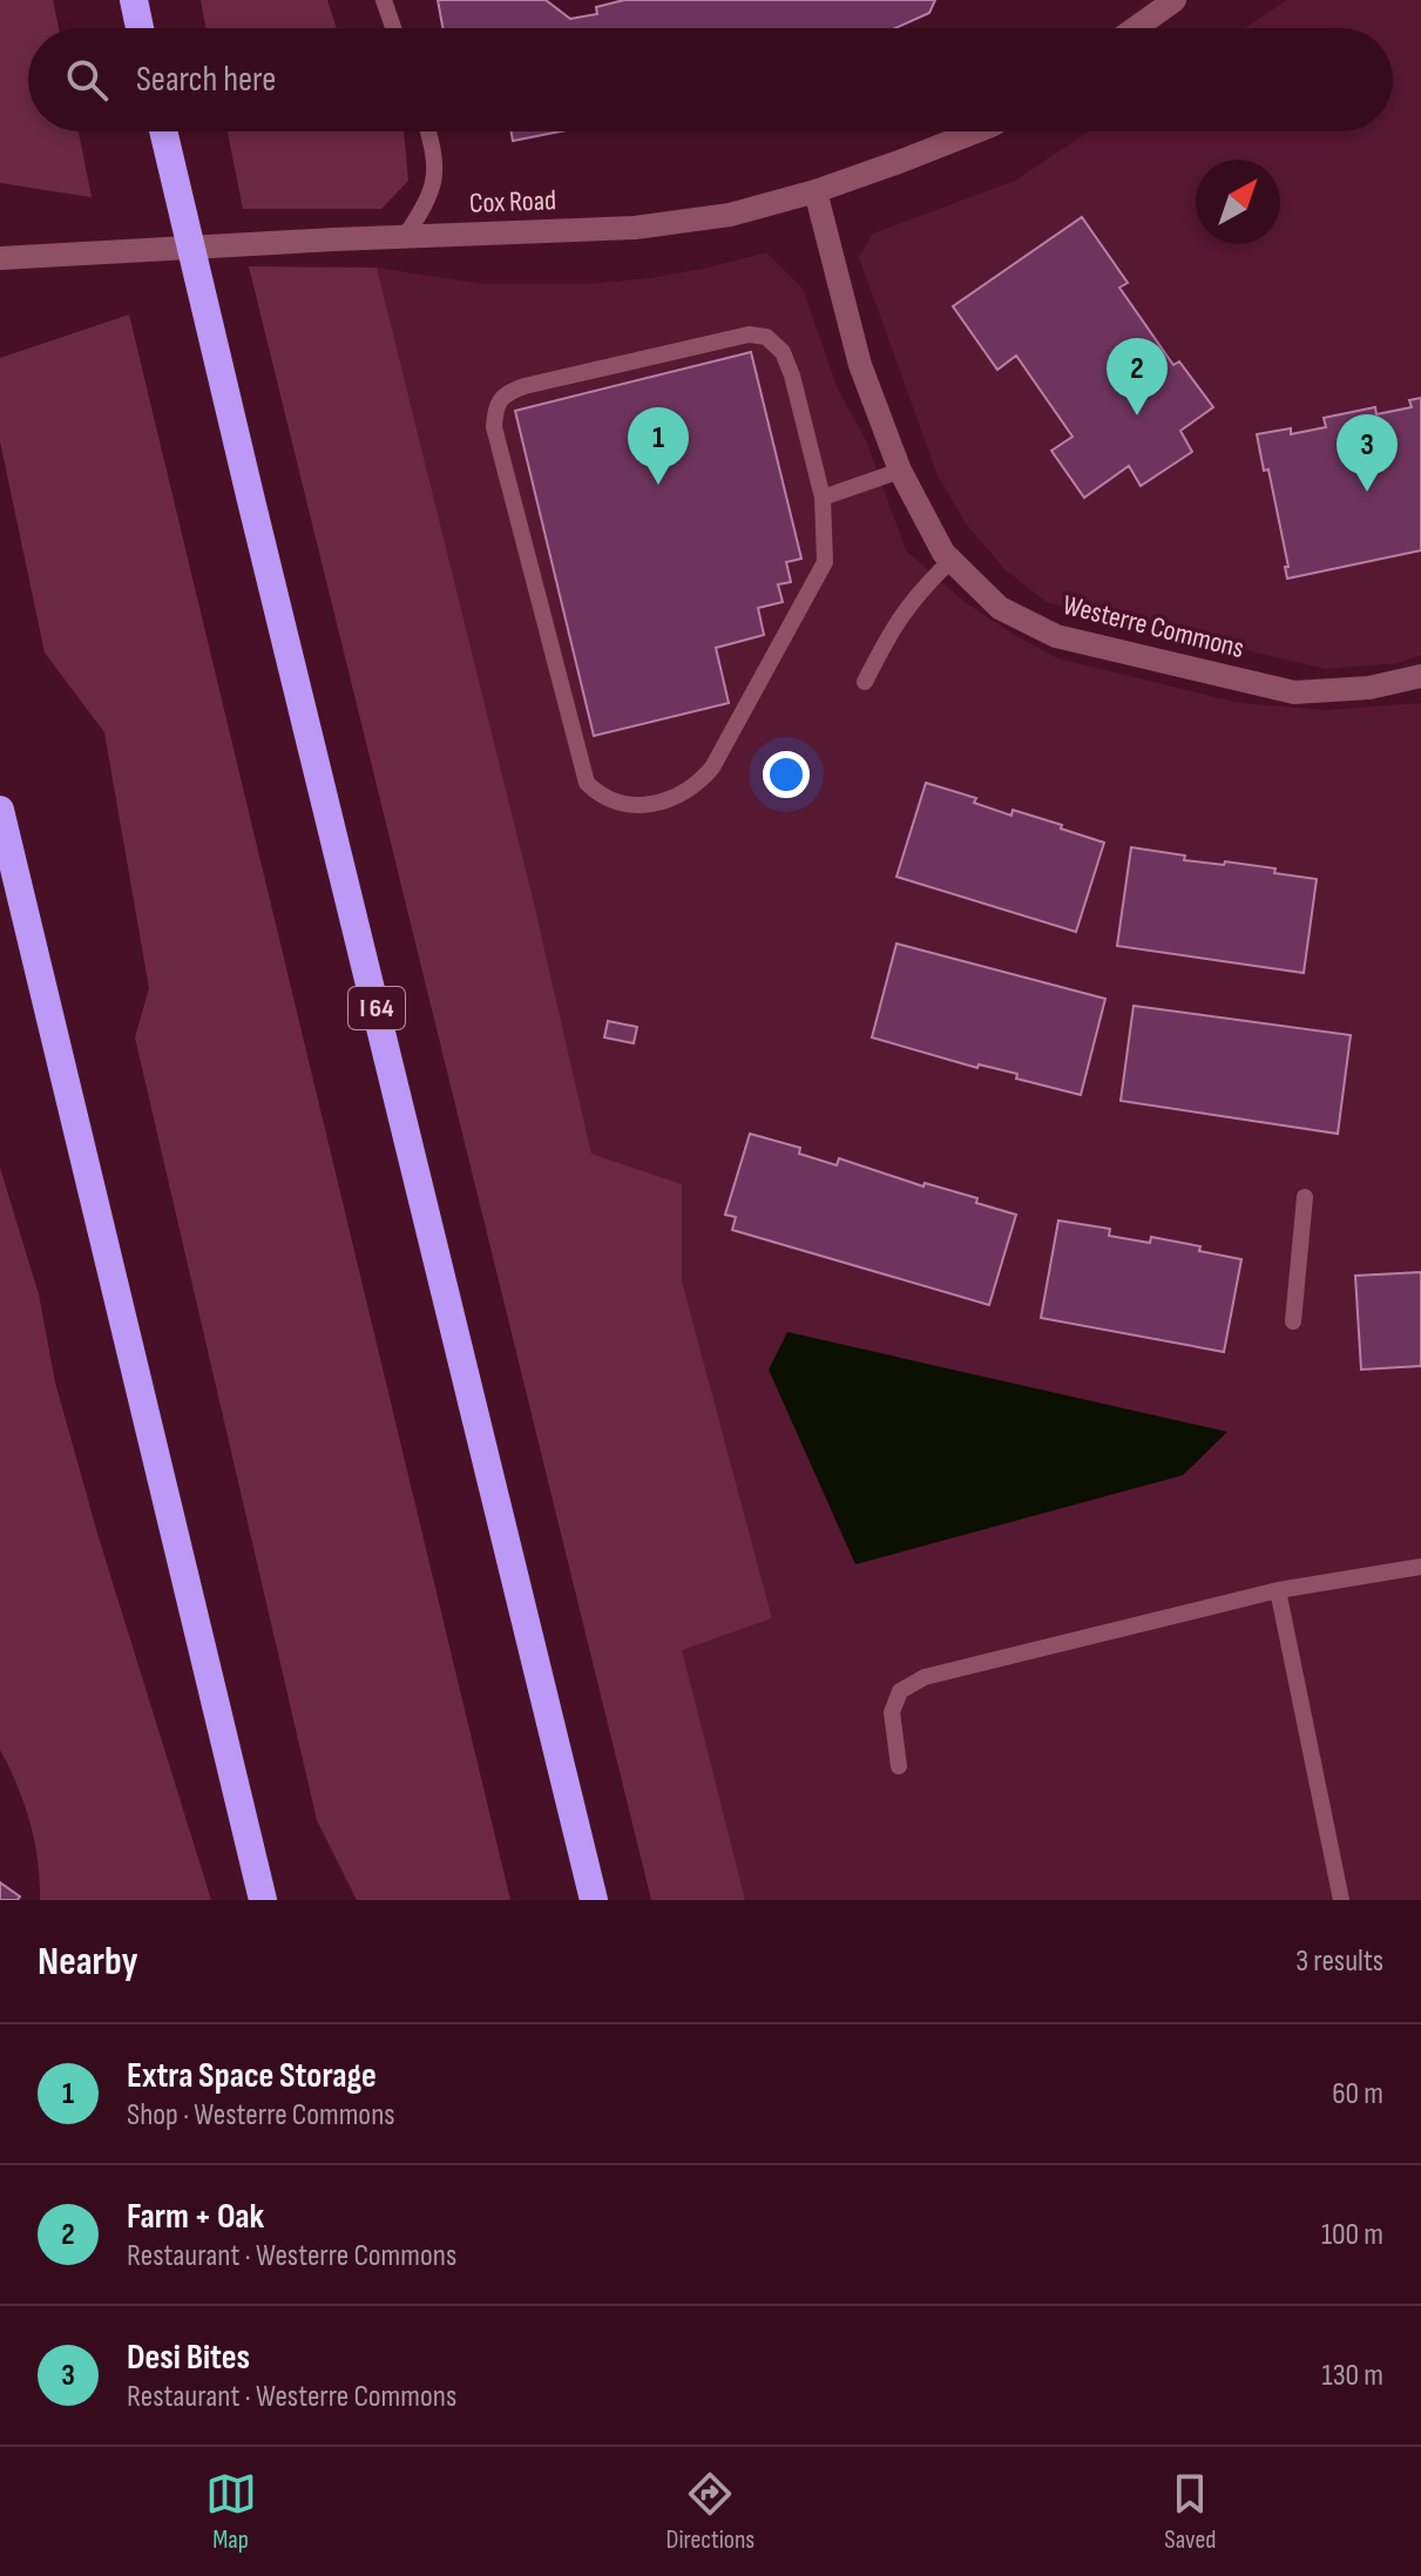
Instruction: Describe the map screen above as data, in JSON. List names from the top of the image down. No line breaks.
{"streets":{"highway":["I 64"],"main road":["Cox Road","Westerre Commons"]},"crossings":[["Cox Road","Westerre Commons"]],"north":"top right","page":{"search":"Search here","pins":["2","1","3"],"heading":["Nearby","3 results"],"list":[{"mark":"1","name":"Extra Space Storage","note":"Shop · Westerre Commons","value":"60 m"},{"mark":"2","name":"Farm + Oak","note":"Restaurant · Westerre Commons","value":"100 m"},{"mark":"3","name":"Desi Bites","note":"Restaurant · Westerre Commons","value":"130 m"}],"nav":["Map","Directions","Saved"]}}
